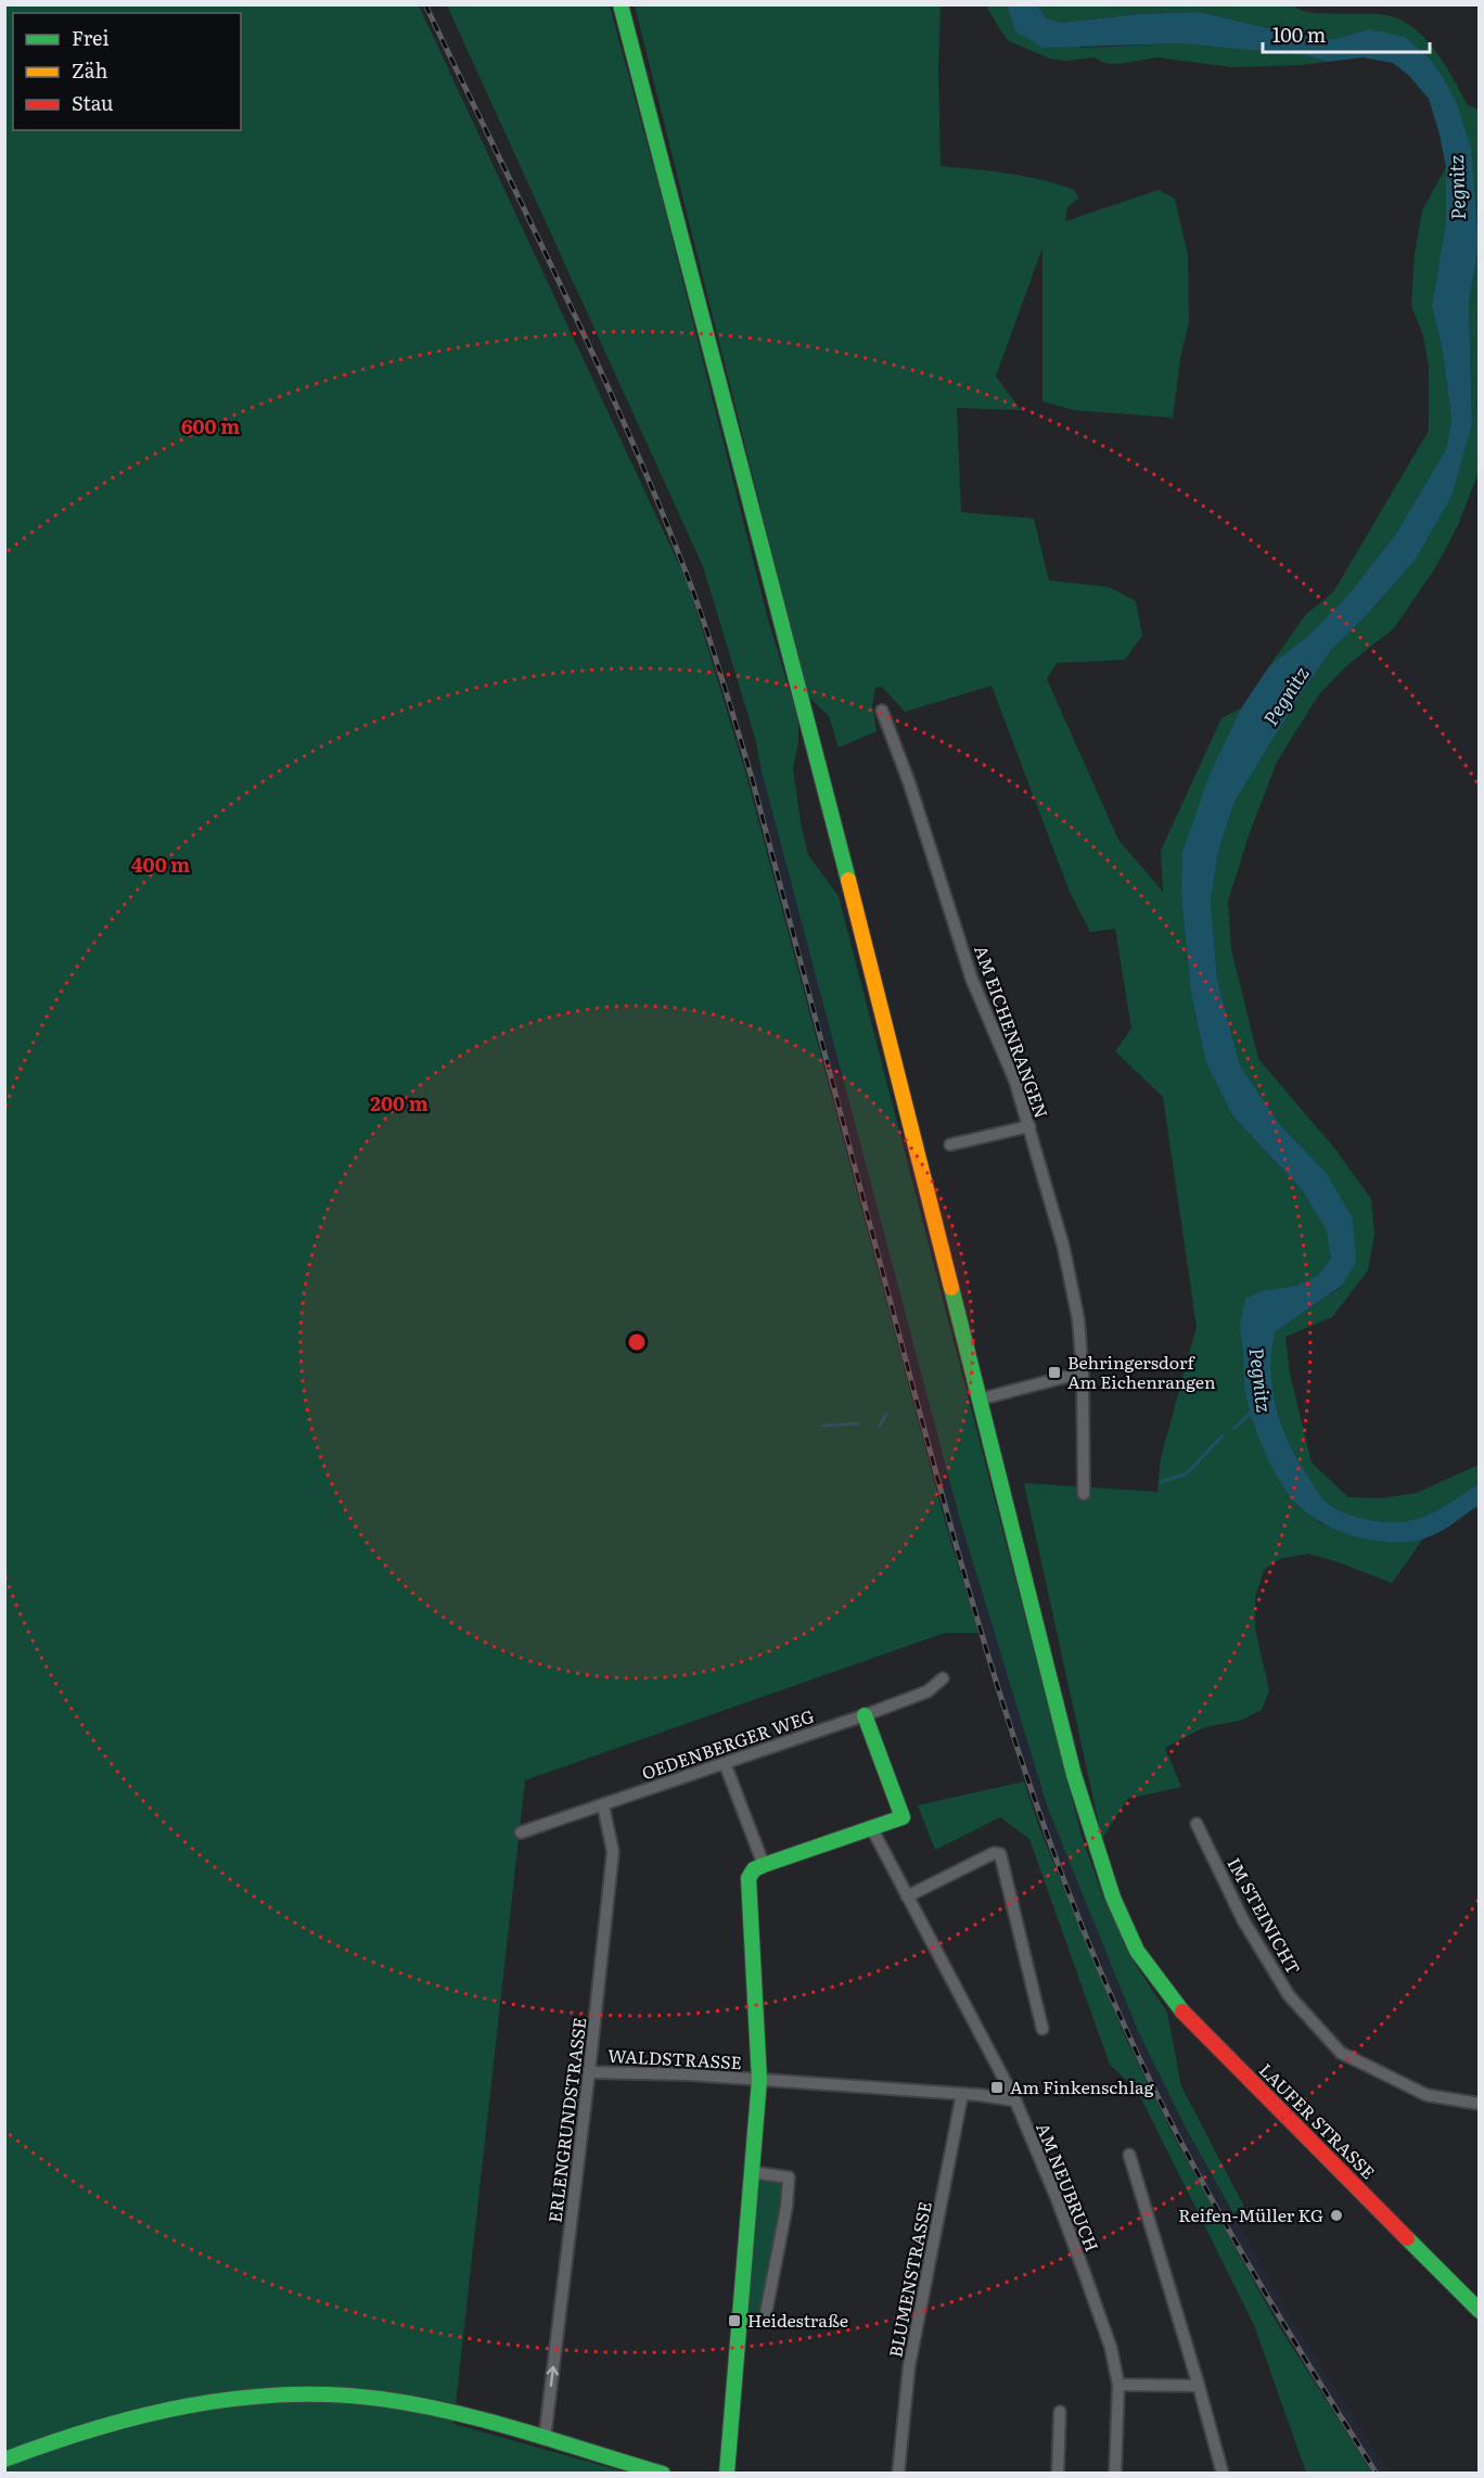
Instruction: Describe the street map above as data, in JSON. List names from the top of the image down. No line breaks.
{"streets":{"main road":["LAUFER STRASSE"],"street":["AM EICHENRANGEN","OEDENBERGER WEG","IM STEINICHT","WALDSTRASSE","ERLENGRUNDSTRASSE","AM NEUBRUCH","BLUMENSTRASSE"]},"crossings":[["OEDENBERGER WEG","ERLENGRUNDSTRASSE"],["WALDSTRASSE","ERLENGRUNDSTRASSE"]],"one_way":["ERLENGRUNDSTRASSE"],"water":["Pegnitz"],"places":{"transit":["Behringersdorf Am Eichenrangen","Am Finkenschlag","Heidestraße"],"other":["Reifen-Müller KG"]},"legend":["Frei","Zäh","Stau"],"scale_bar":"100 m","rings":["600 m","400 m","200 m"]}
